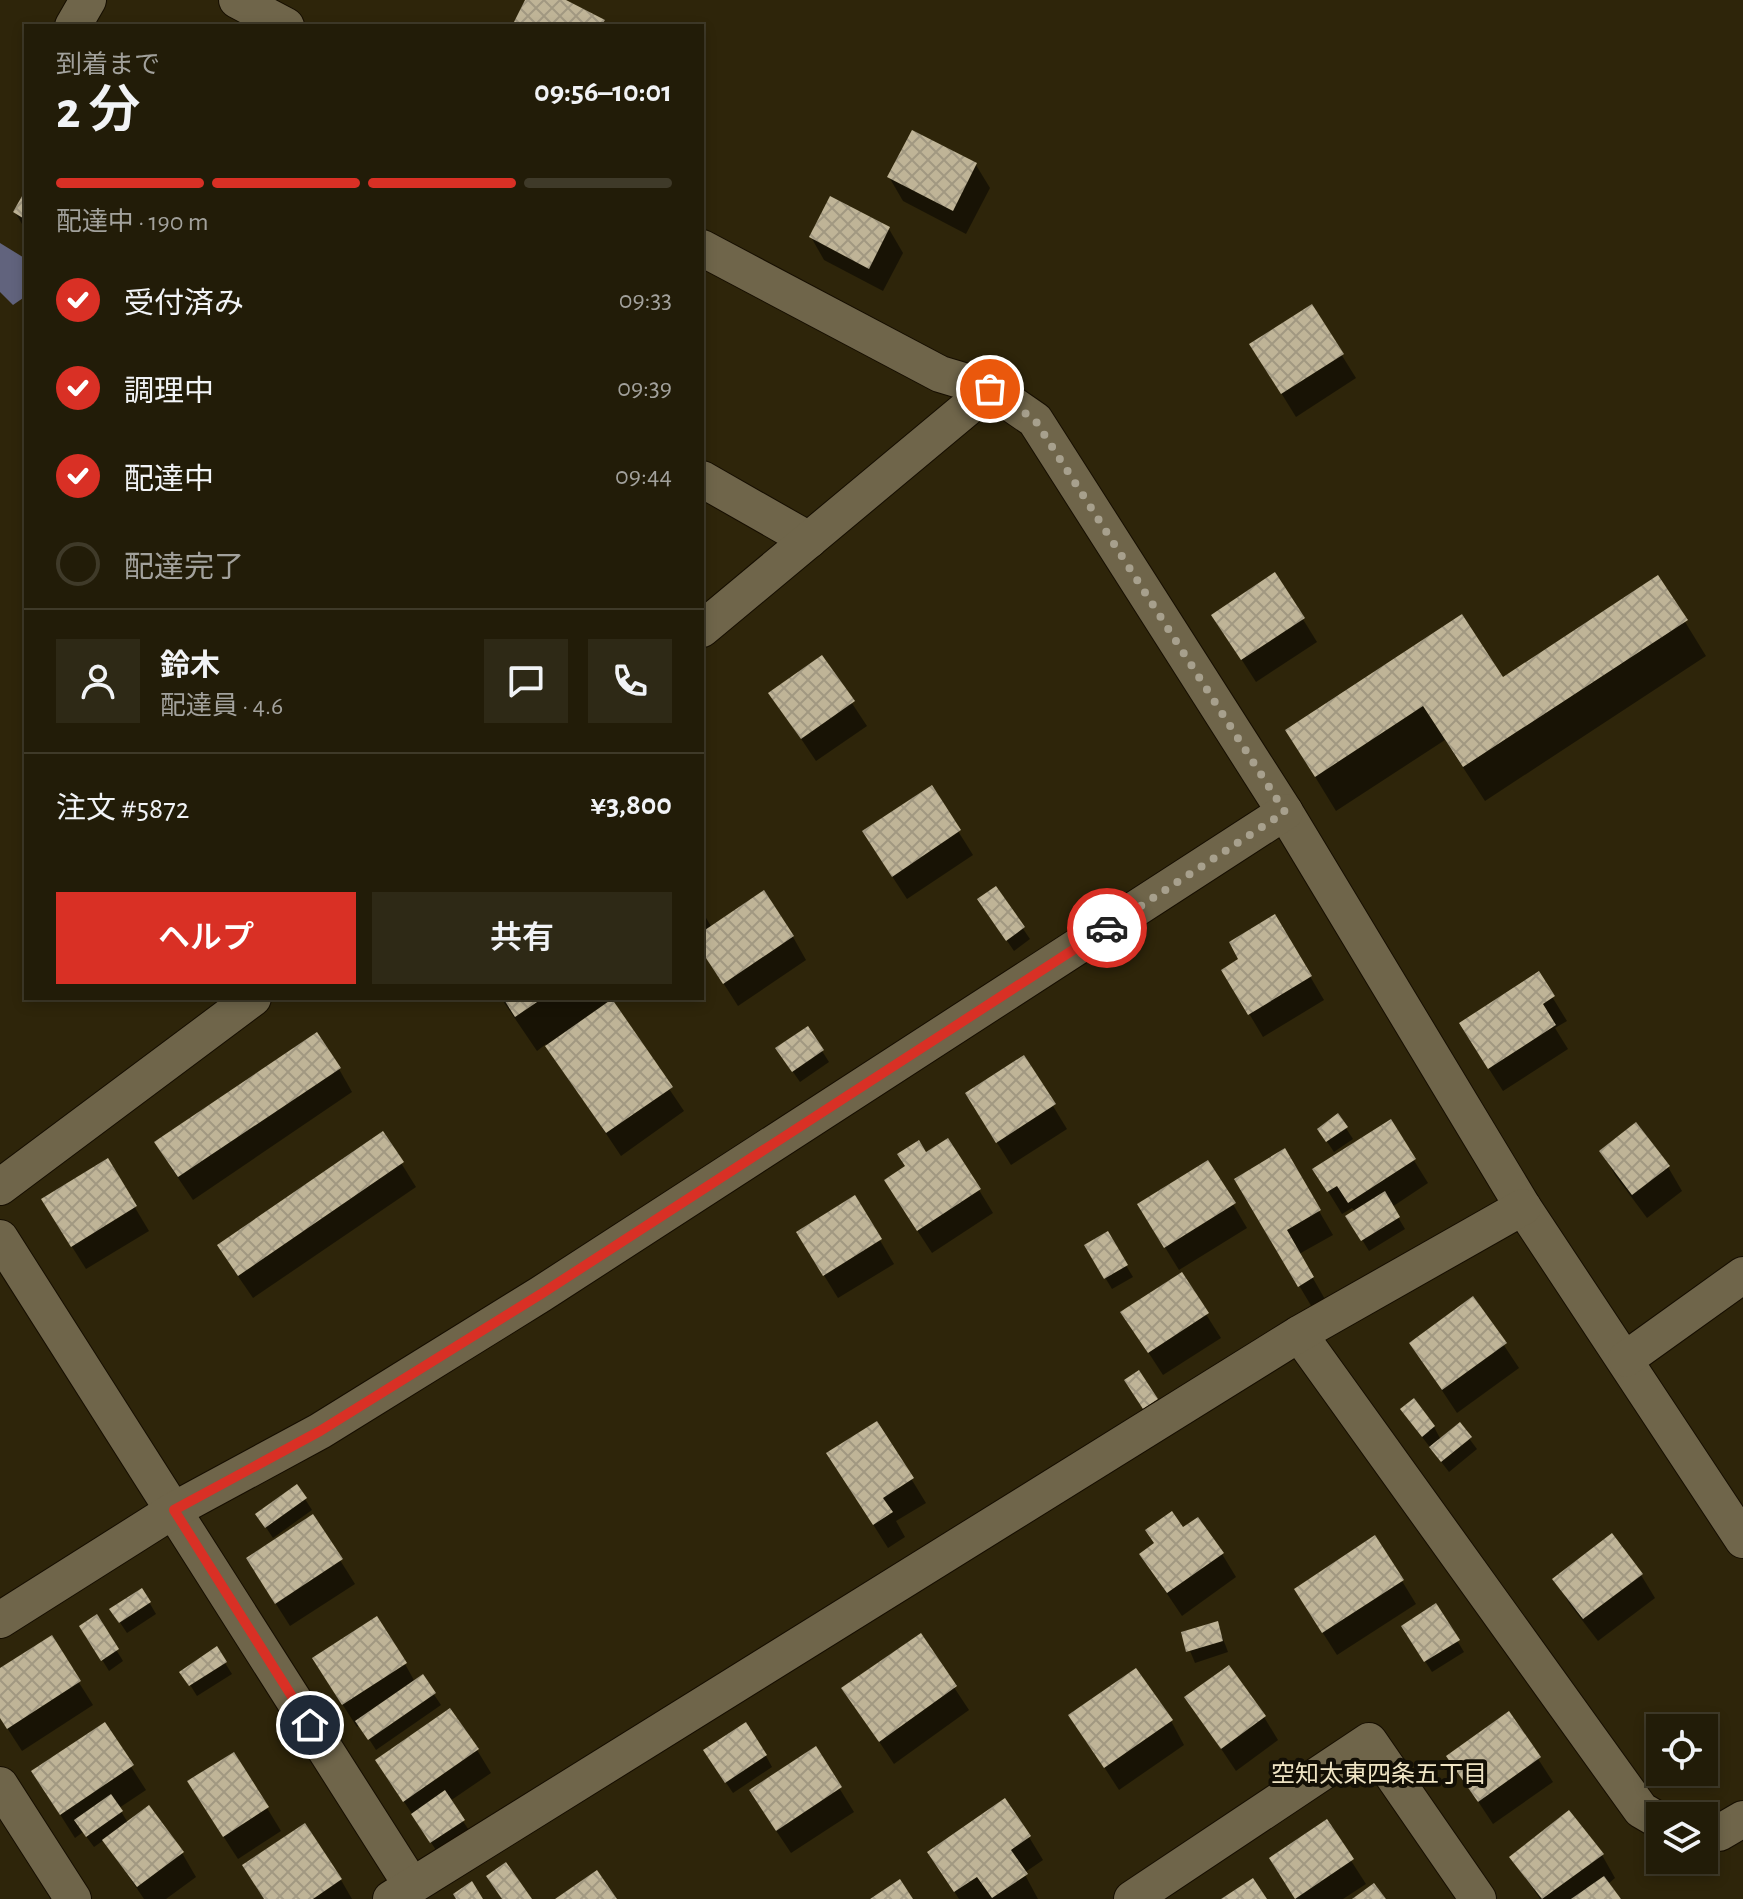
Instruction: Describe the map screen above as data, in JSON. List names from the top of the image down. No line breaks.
{"districts":["空知太東四条五丁目"],"page":{"heading":["2 分","到着まで","09:56–10:01"],"panel":["鈴木","配達員 · 4.6","注文 #5872","¥3,800"],"bar":"配達中 · 190 m","list":[["受付済み","09:33"],["調理中","09:39"],["配達中","09:44"],"配達完了"],"buttons":["ヘルプ","共有"]}}
